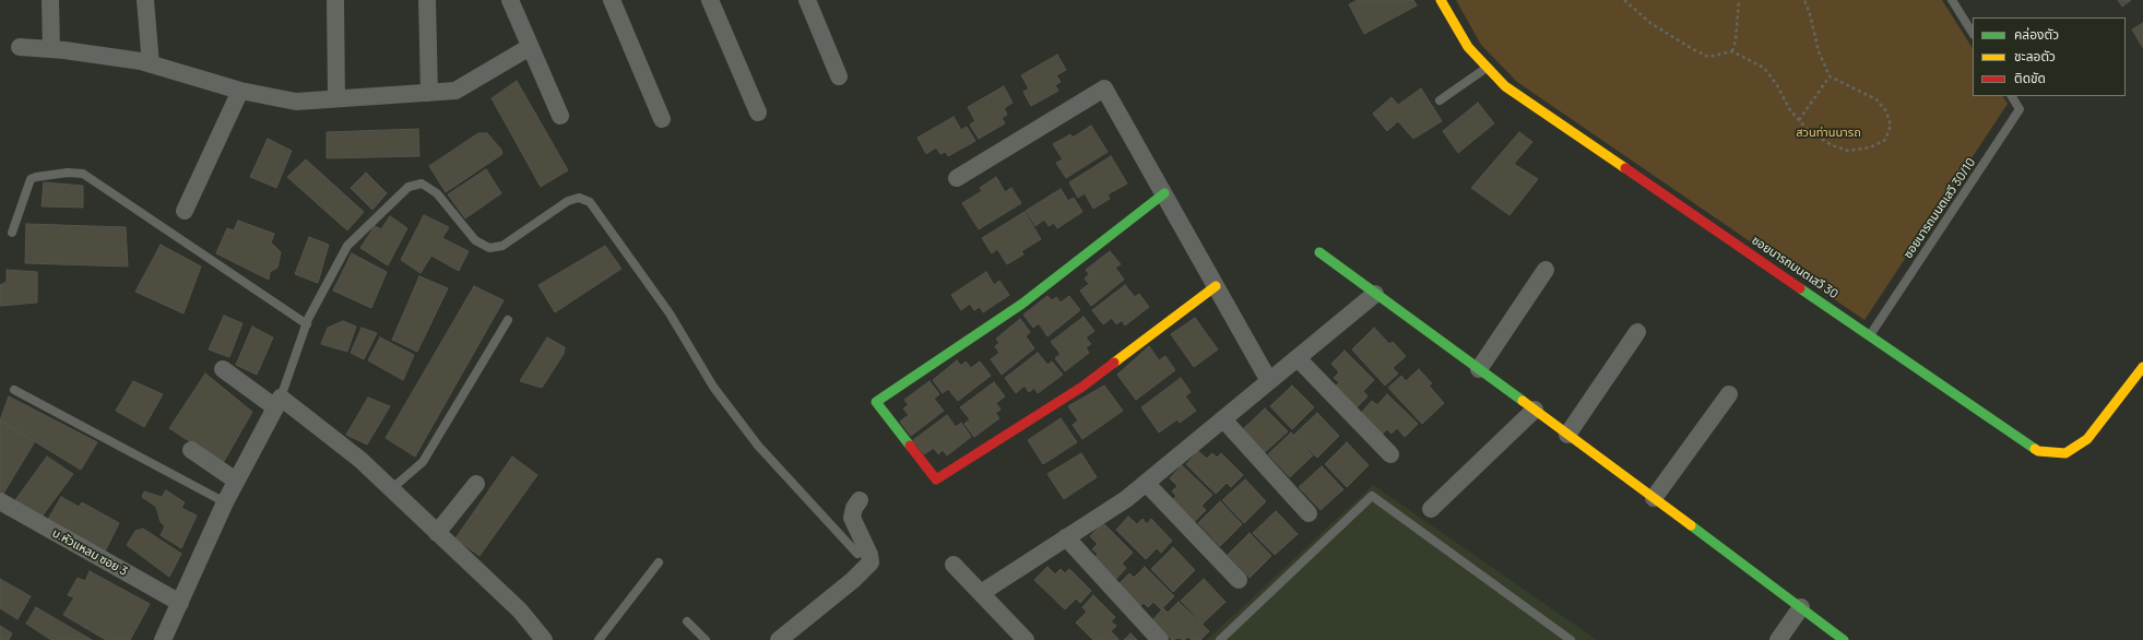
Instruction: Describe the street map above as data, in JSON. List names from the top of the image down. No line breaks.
{"streets":{"street":["ซอยนารถมนตเสวี 30","บ.หัวแหลม ซอย 3"],"lane":["ซอยนารถมนตเสวี 30/10"]},"crossings":[["ซอยนารถมนตเสวี 30/10","ซอยนารถมนตเสวี 30"]],"parks":["สวนท่านนารถ"],"legend":["คล่องตัว","ชะลอตัว","ติดขัด"]}
